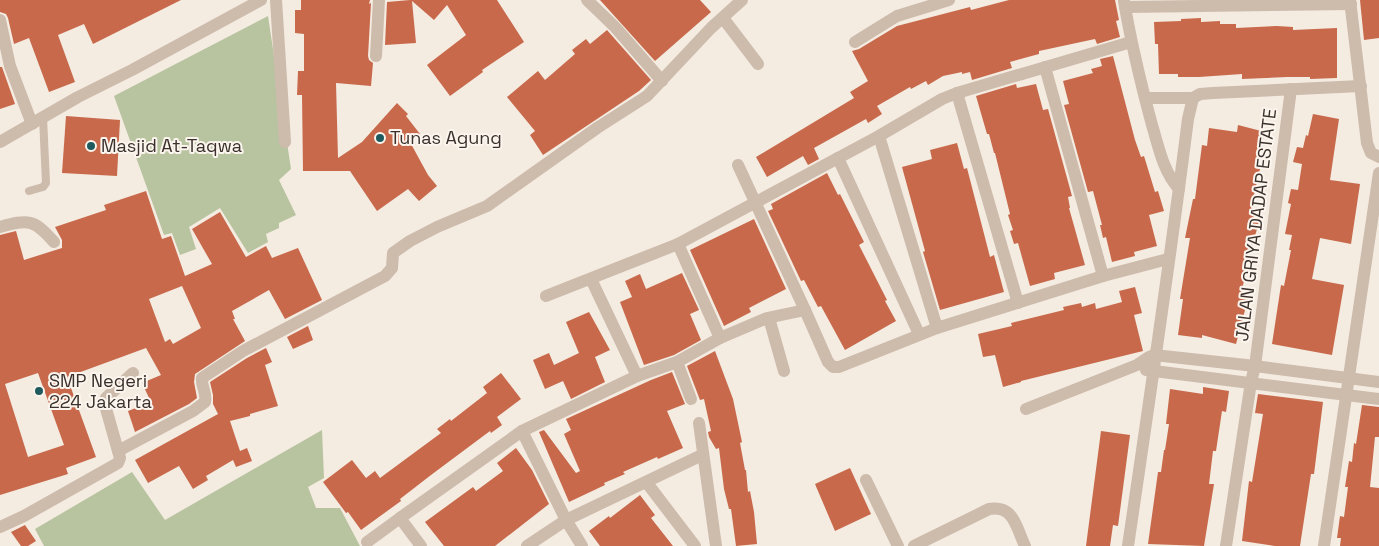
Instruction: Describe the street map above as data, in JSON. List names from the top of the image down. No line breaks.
{"streets":{"street":["JALAN GRIYA DADAP ESTATE"]},"places":["Tunas Agung","Masjid At-Taqwa","SMP Negeri 224 Jakarta"]}
